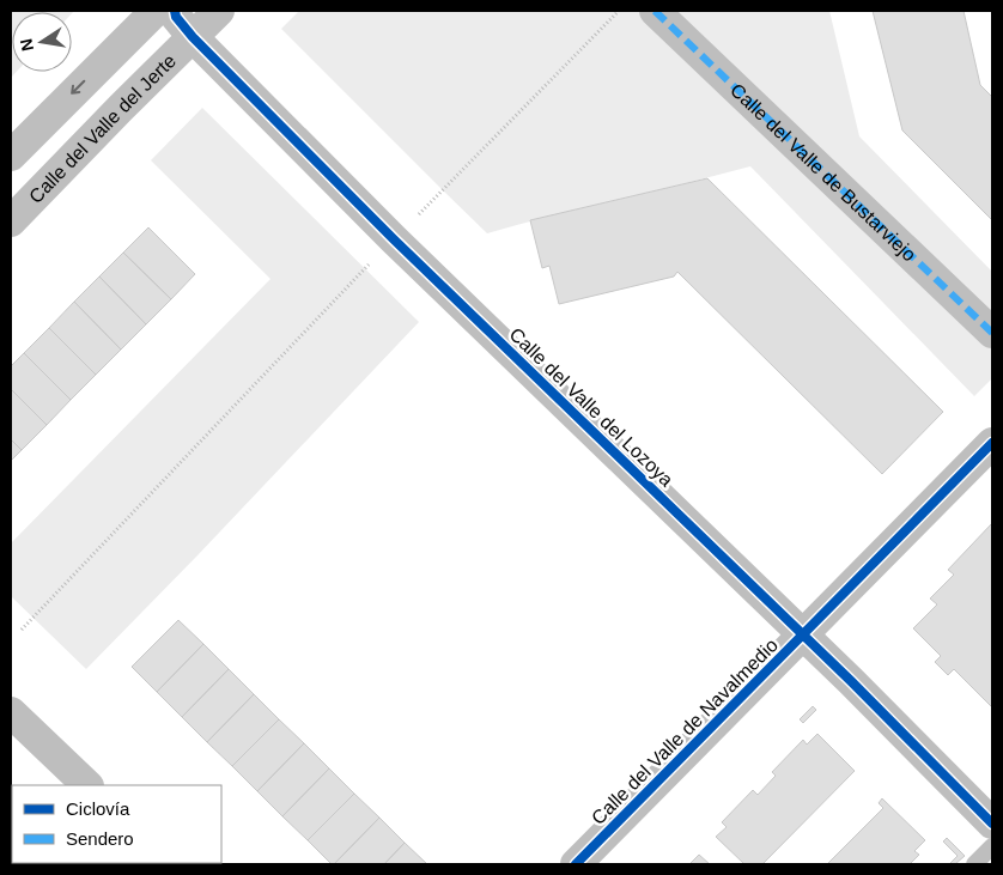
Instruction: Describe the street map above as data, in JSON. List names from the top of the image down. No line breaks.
{"streets":{"street":["Calle del Valle del Jerte","Calle del Valle de Bustarviejo","Calle del Valle del Lozoya","Calle del Valle de Navalmedio"]},"crossings":[["Calle del Valle del Jerte","Calle del Valle del Lozoya"],["Calle del Valle del Lozoya","Calle del Valle de Navalmedio"]],"legend":["Ciclovía","Sendero"],"north":"left"}
